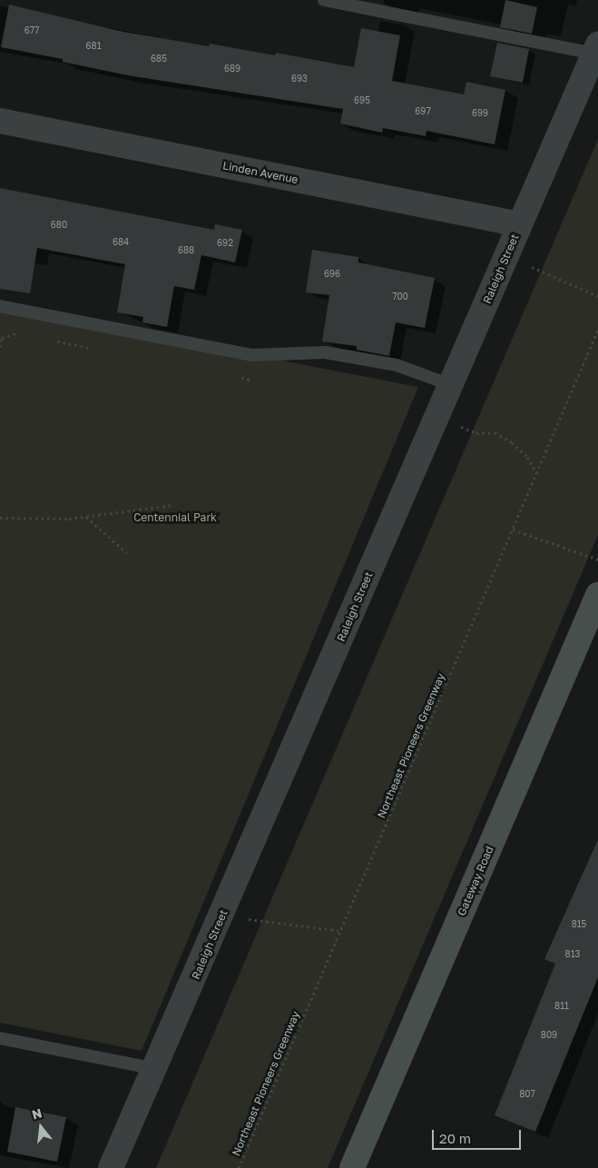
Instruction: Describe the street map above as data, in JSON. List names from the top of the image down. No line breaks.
{"streets":{"main road":["Gateway Road"],"street":["Linden Avenue","Raleigh Street"],"path":["Northeast Pioneers Greenway"]},"crossings":[["Linden Avenue","Raleigh Street"]],"parks":["Centennial Park"],"house_numbers":["677","681","685","689","693","695","697","699","680","684","692","688","696","700","815","813","811","809","807"],"scale_bar":"20 m","north":"top"}
